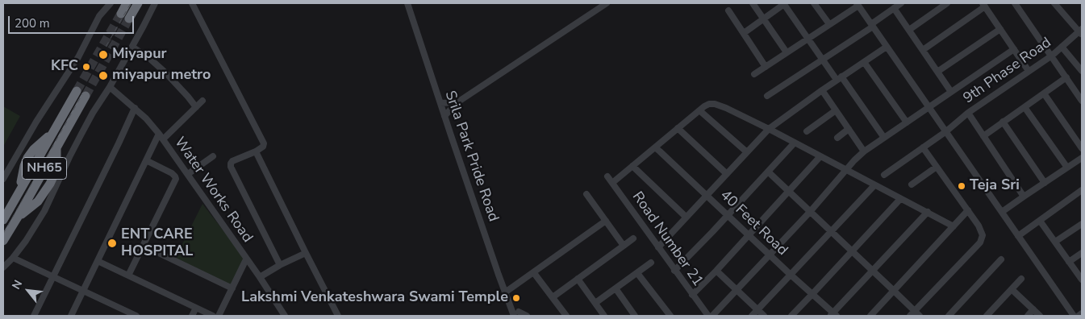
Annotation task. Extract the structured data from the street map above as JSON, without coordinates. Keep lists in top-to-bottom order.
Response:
{
  "streets": {
    "highway": ["NH65"],
    "street": [
      "9th Phase Road",
      "Srila Park Pride Road",
      "Water Works Road",
      "40 Feet Road",
      "Road Number 21"
    ]
  },
  "places": [
    "Miyapur",
    "KFC",
    "miyapur metro",
    "Teja Sri",
    "ENT CARE HOSPITAL",
    "Lakshmi Venkateshwara Swami Temple"
  ],
  "scale_bar": "200 m",
  "north": "top left"
}
